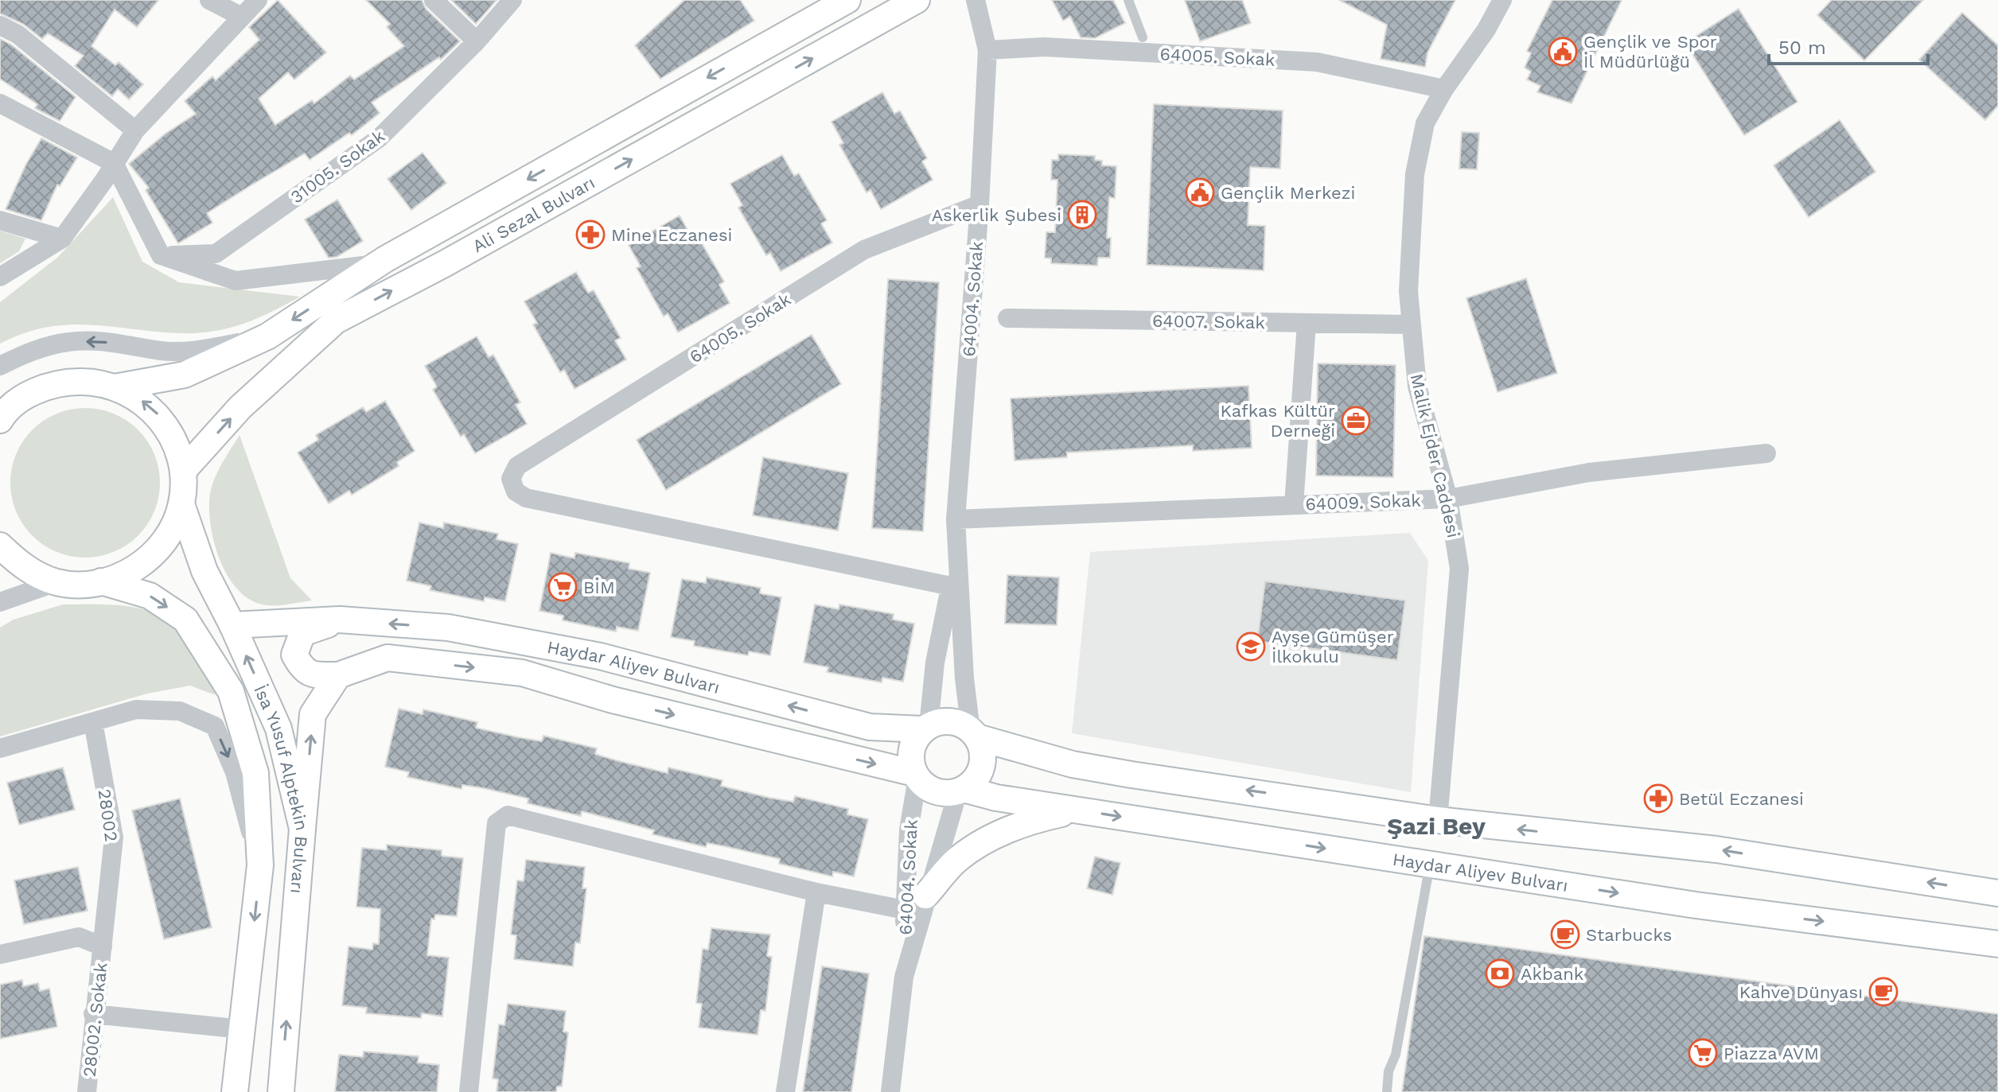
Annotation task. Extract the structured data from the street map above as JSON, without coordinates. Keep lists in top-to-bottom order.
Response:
{
  "streets": {
    "main road": ["Ali Sezal Bulvarı", "Haydar Aliyev Bulvarı", "İsa Yusuf Alptekin Bulvarı"],
    "street": [
      "64005. Sokak",
      "31005. Sokak",
      "64004. Sokak",
      "64007. Sokak",
      "Malik Ejder Caddesi",
      "64009. Sokak",
      "28002",
      "28002. Sokak"
    ]
  },
  "crossings": [
    ["64005. Sokak", "64004. Sokak"],
    ["64005. Sokak", "Malik Ejder Caddesi"],
    ["64004. Sokak", "64009. Sokak"],
    ["64004. Sokak", "Haydar Aliyev Bulvarı"],
    ["64007. Sokak", "Malik Ejder Caddesi"],
    ["Malik Ejder Caddesi", "64009. Sokak"],
    ["Haydar Aliyev Bulvarı", "İsa Yusuf Alptekin Bulvarı"],
    ["28002", "28002. Sokak"]
  ],
  "districts": ["Şazi Bey"],
  "places": {
    "public building": ["Gençlik ve Spor İl Müdürlüğü", "Gençlik Merkezi"],
    "building": ["Askerlik Şubesi"],
    "pharmacy": ["Mine Eczanesi", "Betül Eczanesi"],
    "office": ["Kafkas Kültür Derneği"],
    "supermarket": ["BİM", "Piazza AVM"],
    "school or university": ["Ayşe Gümüşer İlkokulu"],
    "cafe": ["Starbucks", "Kahve Dünyası"],
    "bank": ["Akbank"]
  },
  "scale_bar": "50 m"
}
